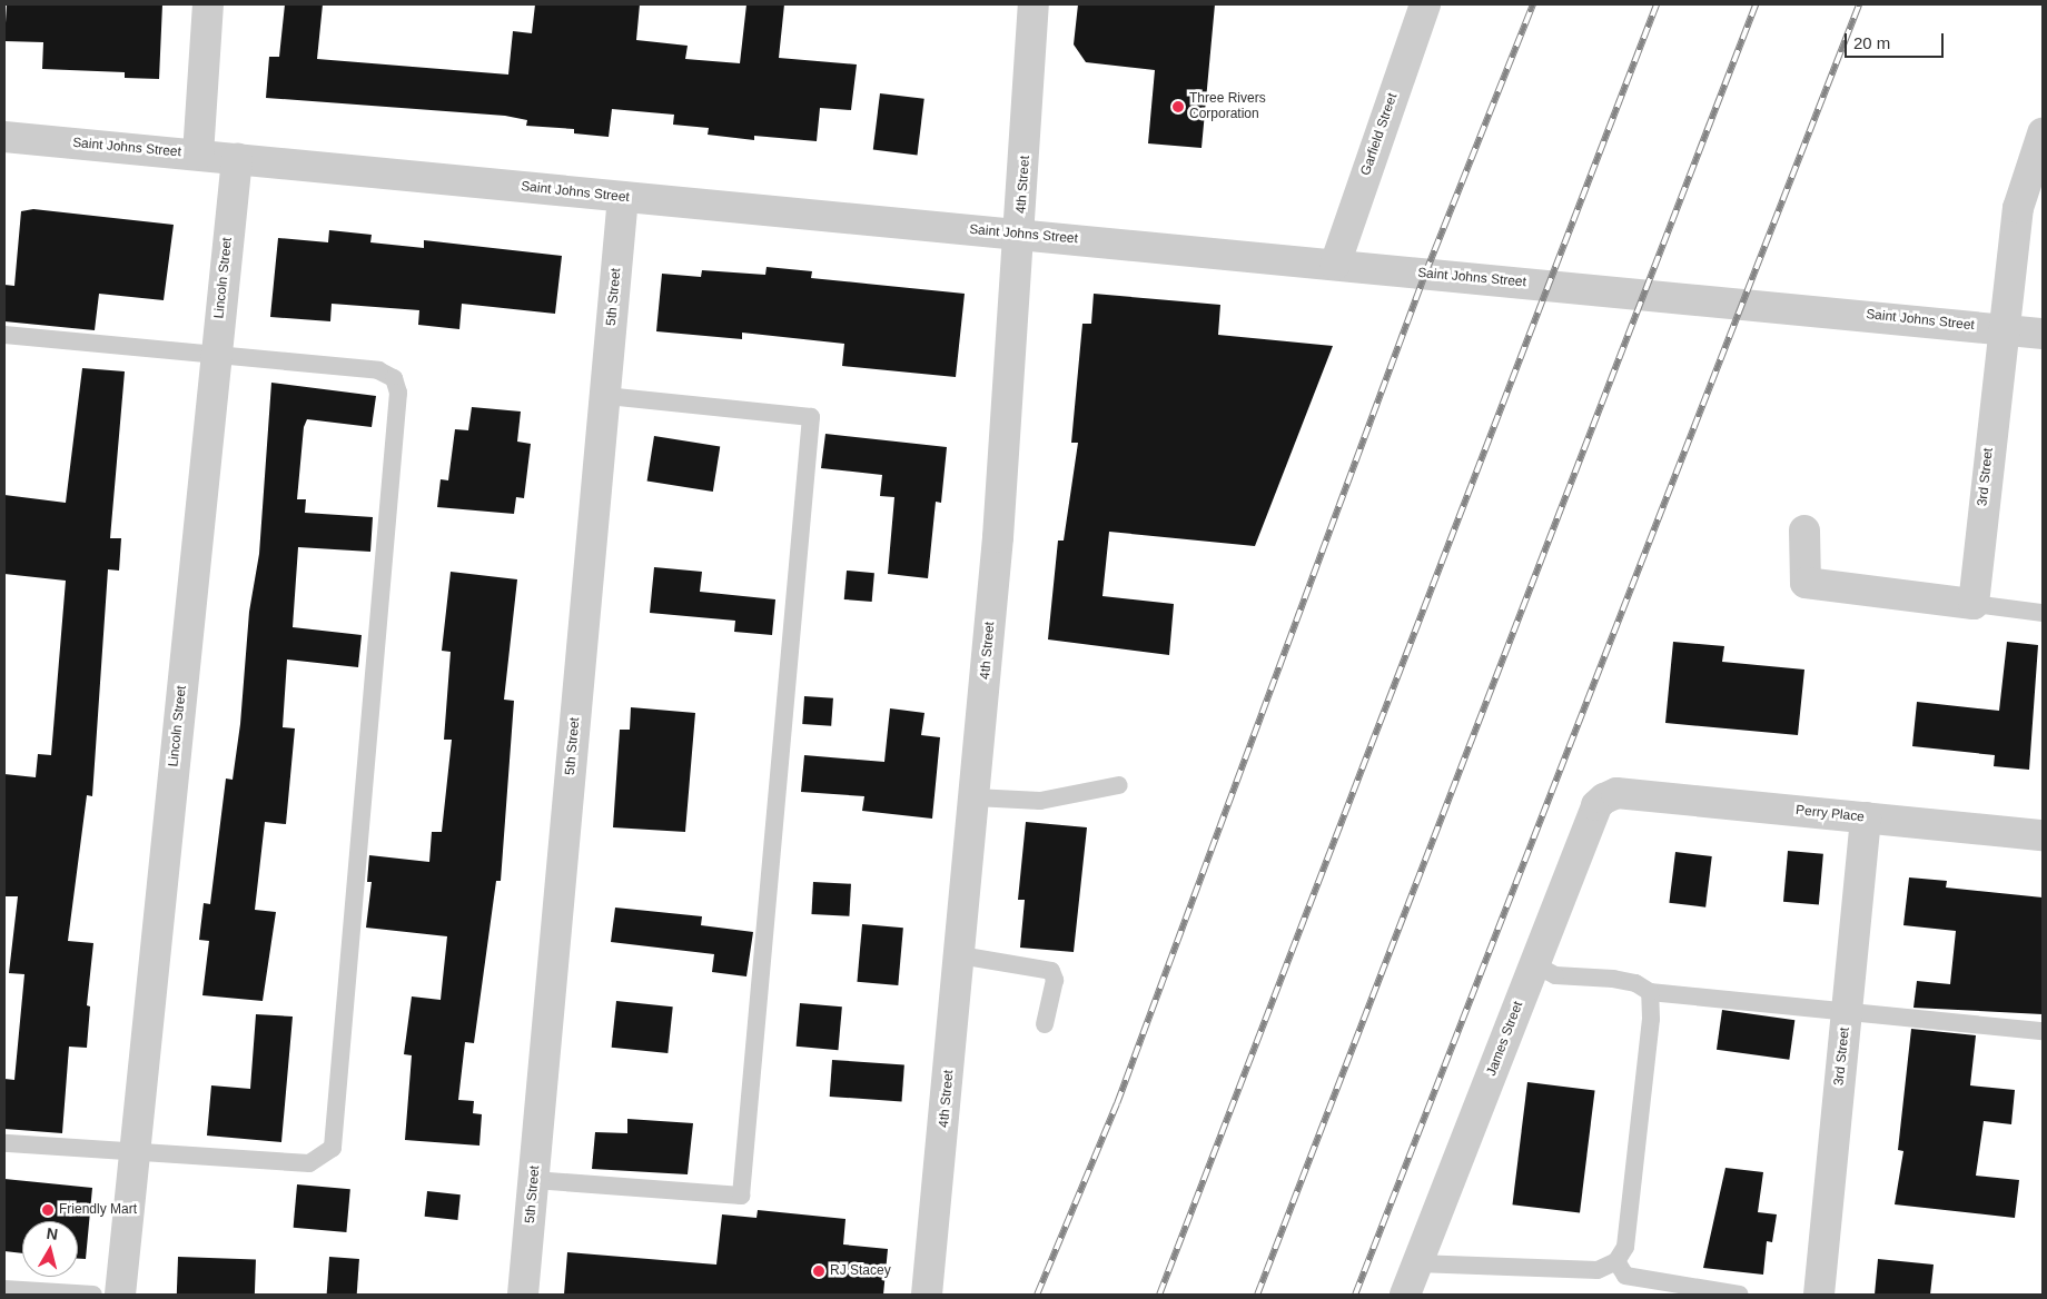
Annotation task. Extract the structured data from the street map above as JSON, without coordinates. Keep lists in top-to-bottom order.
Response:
{
  "streets": {
    "street": [
      "Garfield Street",
      "Saint Johns Street",
      "4th Street",
      "Lincoln Street",
      "5th Street",
      "3rd Street",
      "Perry Place",
      "James Street"
    ]
  },
  "crossings": [
    ["Garfield Street", "Saint Johns Street"],
    ["Saint Johns Street", "4th Street"],
    ["Saint Johns Street", "Lincoln Street"],
    ["Saint Johns Street", "5th Street"],
    ["Saint Johns Street", "3rd Street"],
    ["3rd Street", "Perry Place"],
    ["Perry Place", "James Street"]
  ],
  "places": ["Three Rivers Corporation", "Friendly Mart", "RJ Stacey"],
  "scale_bar": "20 m",
  "north": "top"
}
